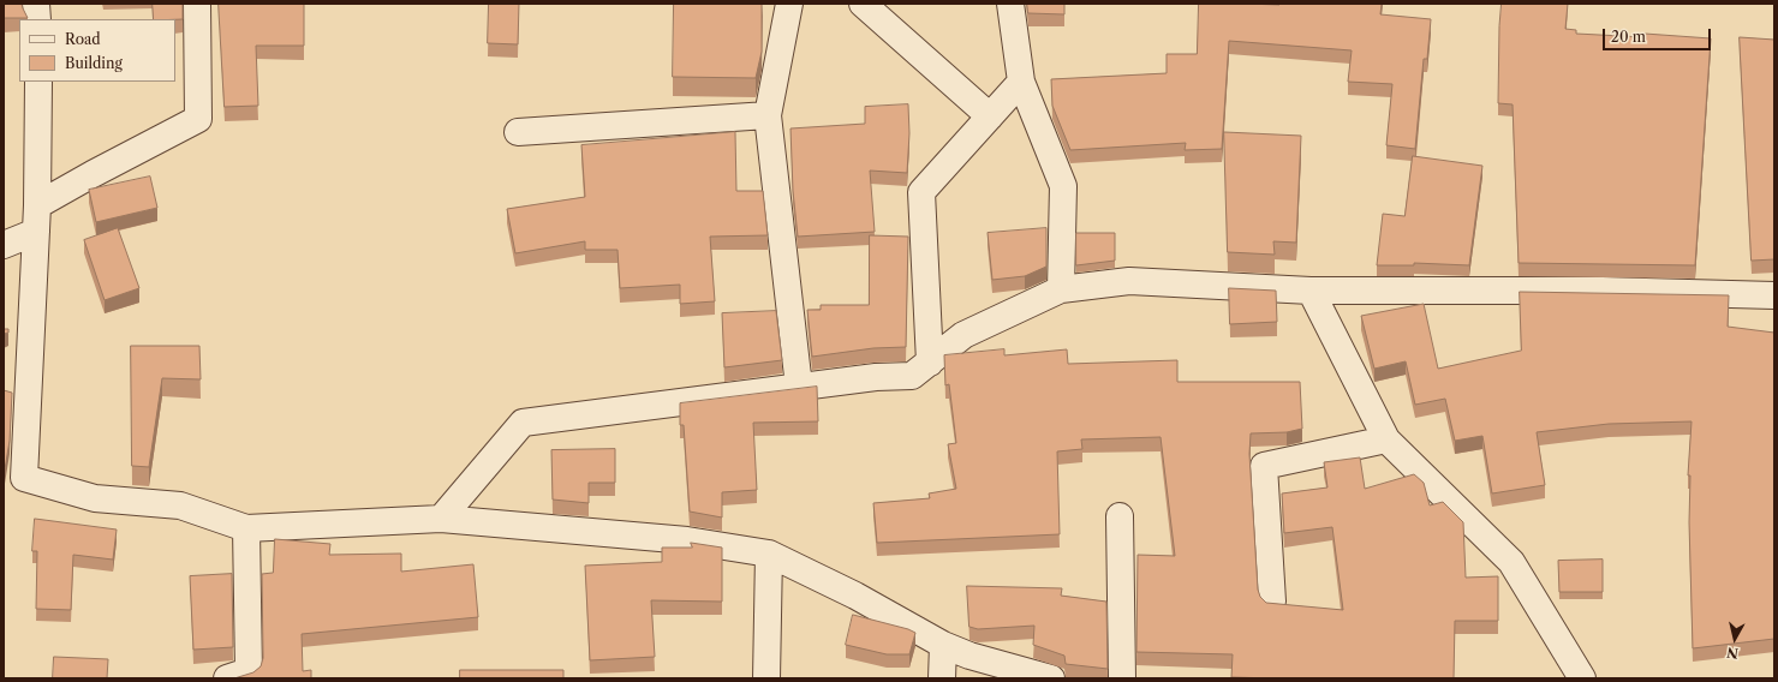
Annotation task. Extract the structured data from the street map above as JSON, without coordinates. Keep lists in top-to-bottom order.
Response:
{
  "legend": ["Road", "Building"],
  "scale_bar": "20 m",
  "north": "bottom"
}
